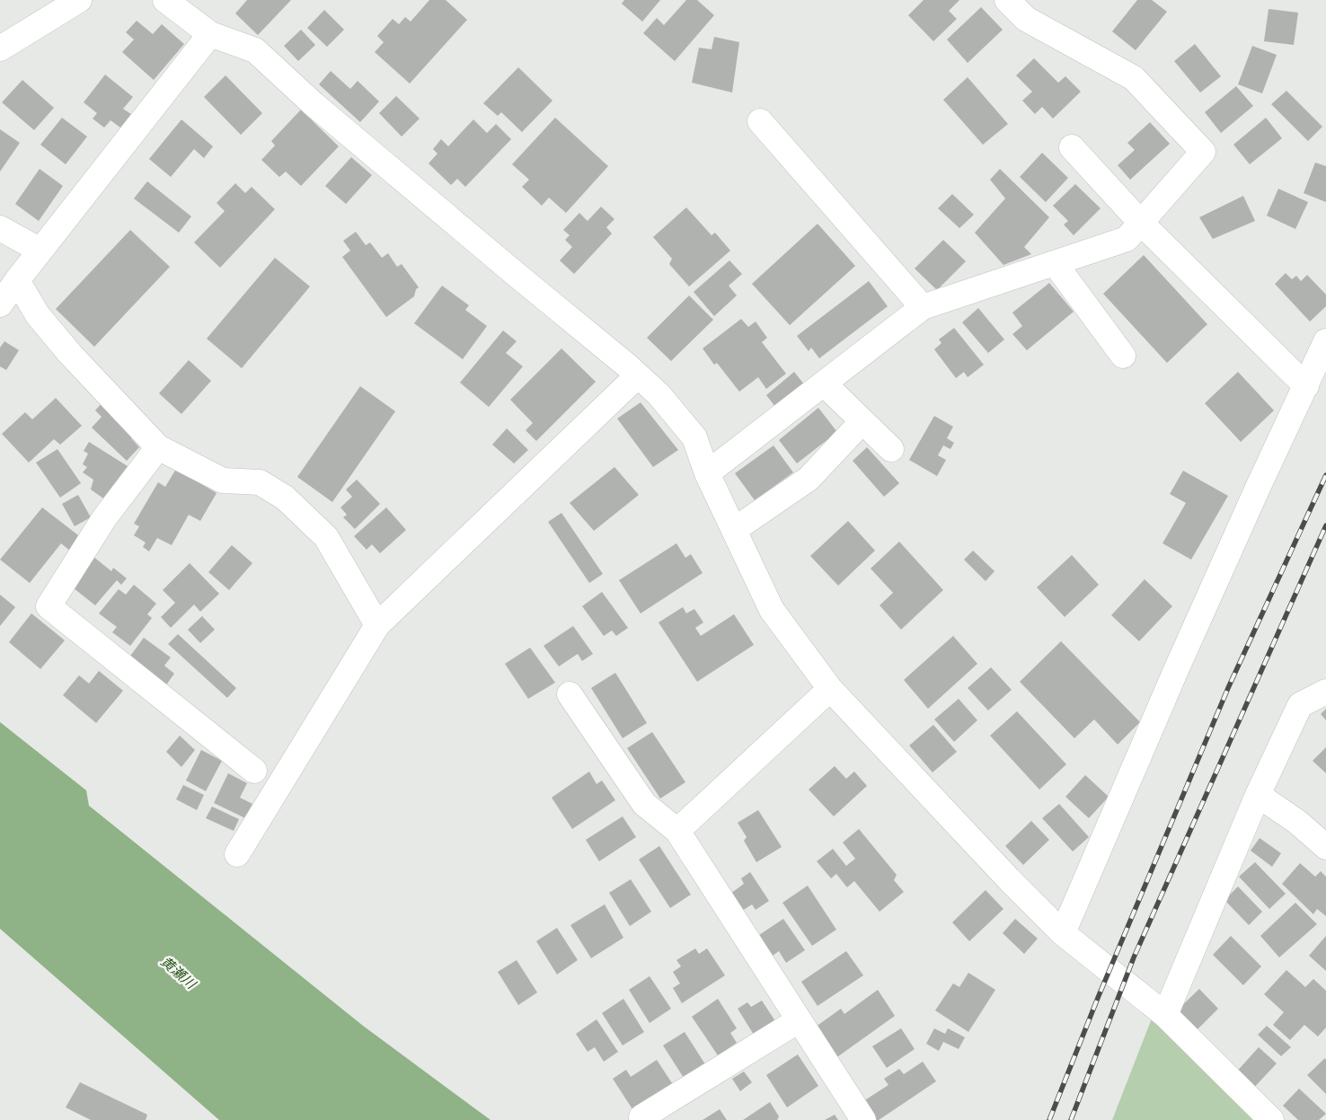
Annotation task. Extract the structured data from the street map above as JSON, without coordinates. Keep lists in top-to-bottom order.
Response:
{
  "water": ["黄瀬川"]
}
